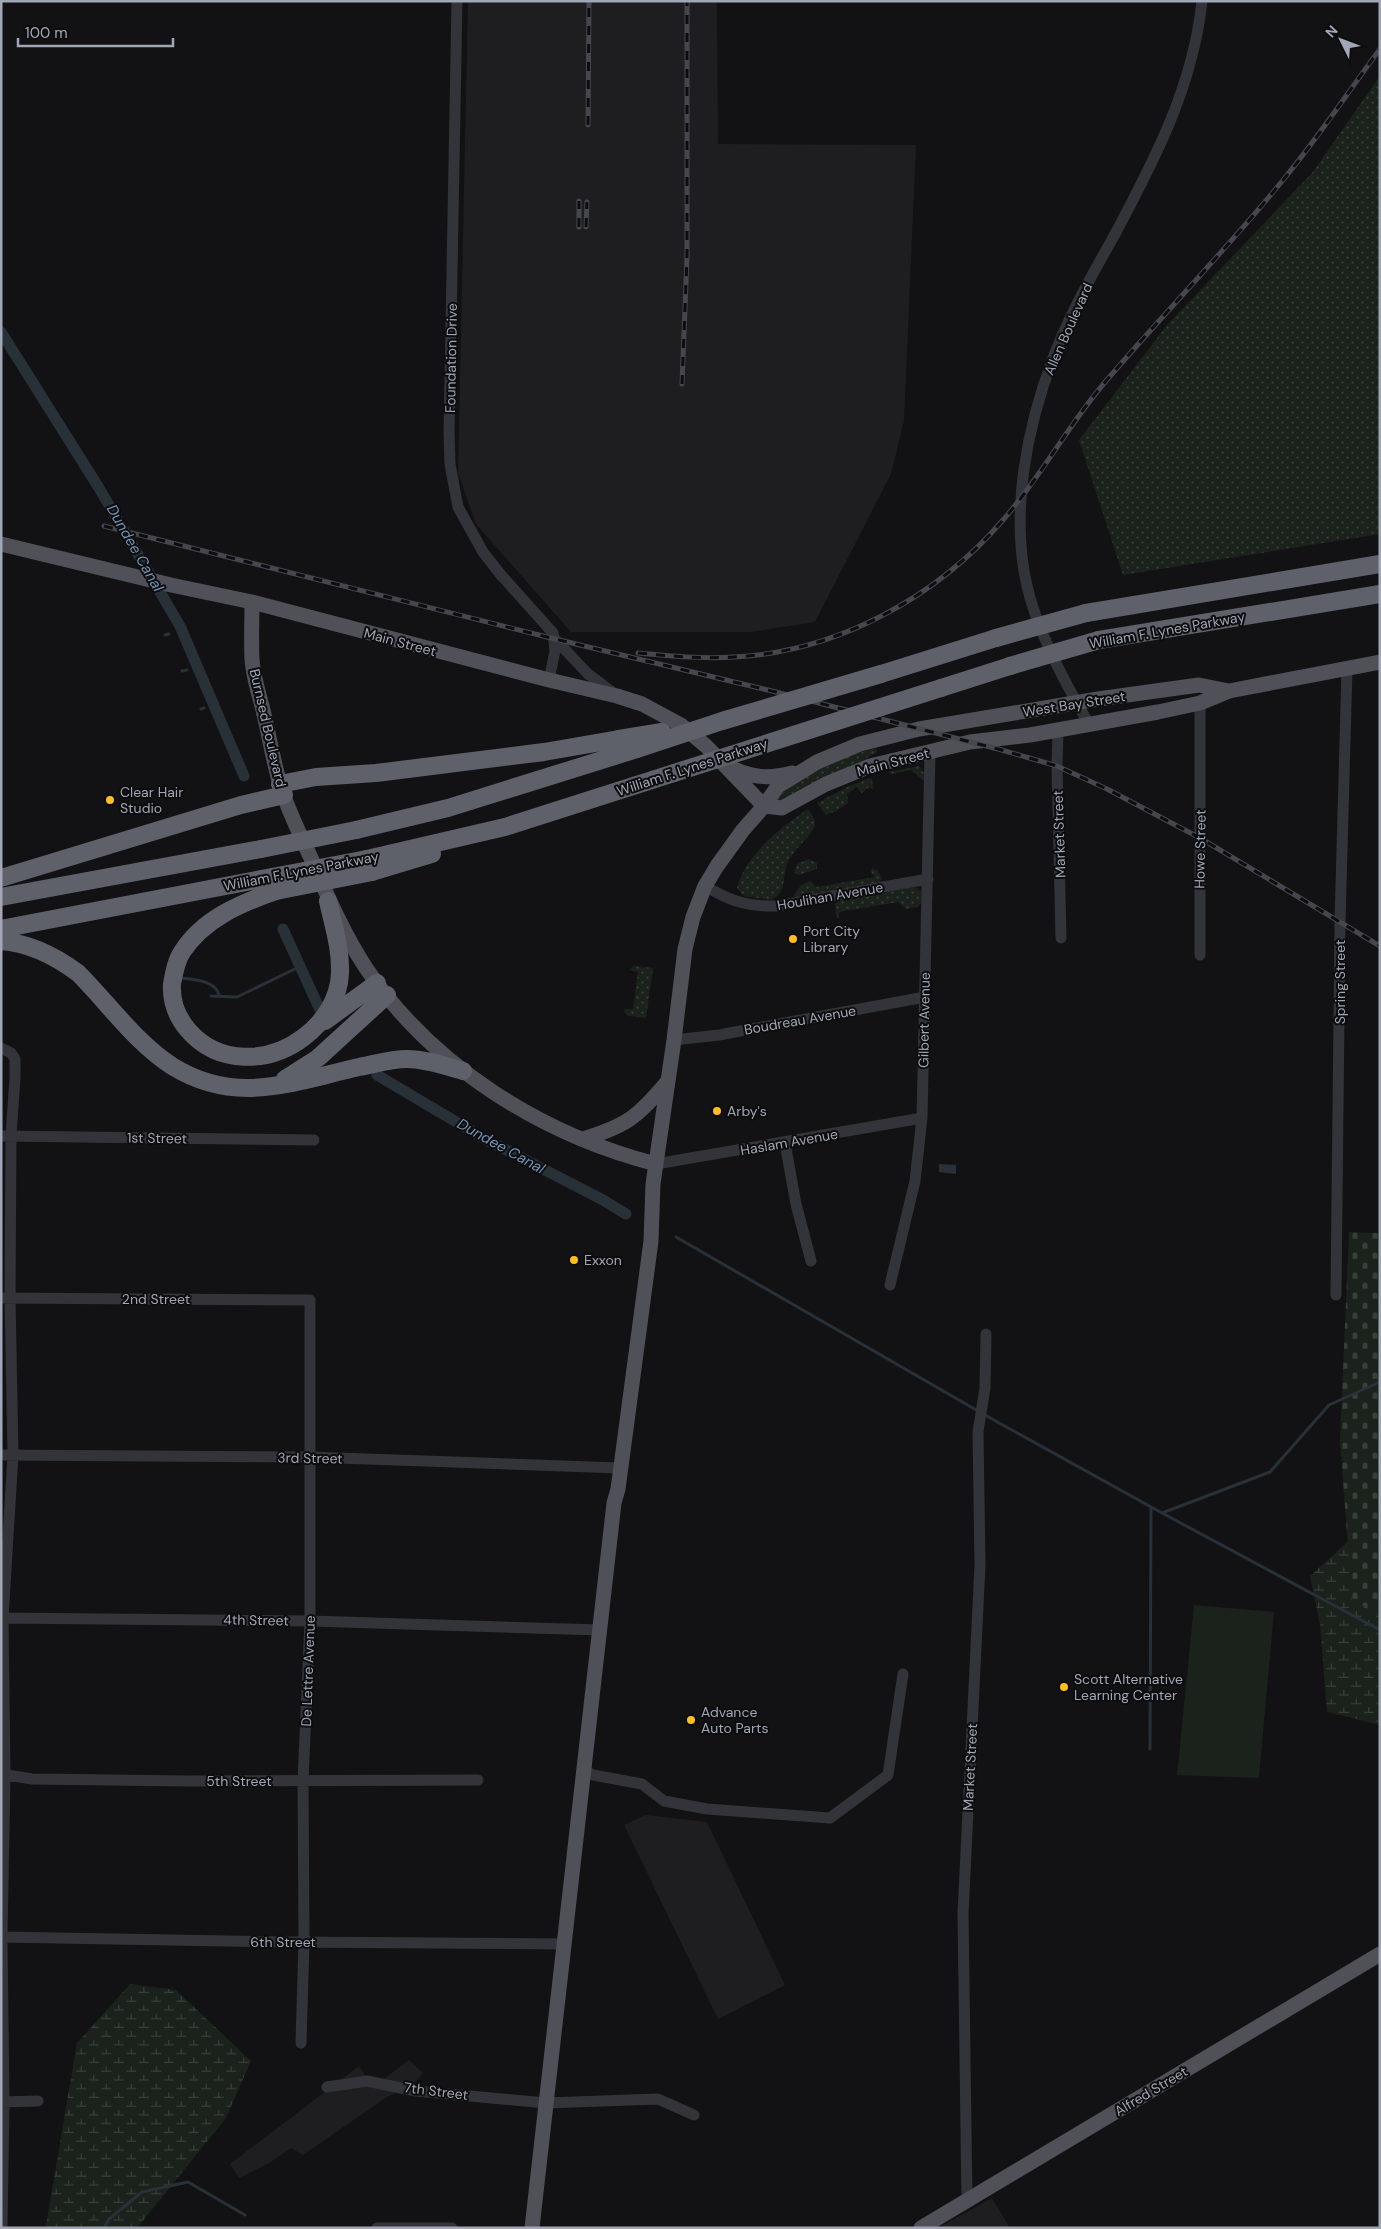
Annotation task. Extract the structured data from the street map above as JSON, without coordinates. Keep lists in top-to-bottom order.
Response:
{
  "streets": {
    "highway": ["William F. Lynes Parkway"],
    "main road": [
      "Main Street",
      "West Bay Street",
      "Burnsed Boulevard",
      "Alfred Street"
    ],
    "street": [
      "Allen Boulevard",
      "Foundation Drive",
      "Market Street",
      "Howe Street",
      "Houlihan Avenue",
      "Spring Street",
      "Boudreau Avenue",
      "Gilbert Avenue",
      "1st Street",
      "Haslam Avenue",
      "2nd Street",
      "3rd Street",
      "4th Street",
      "De Lettre Avenue",
      "5th Street",
      "6th Street",
      "7th Street"
    ]
  },
  "crossings": [
    ["Allen Boulevard", "West Bay Street"],
    ["Foundation Drive", "Main Street"],
    ["Main Street", "West Bay Street"],
    ["Main Street", "Burnsed Boulevard"],
    ["Main Street", "Gilbert Avenue"],
    ["West Bay Street", "Market Street"],
    ["West Bay Street", "Howe Street"],
    ["West Bay Street", "Spring Street"],
    ["Market Street", "Alfred Street"],
    ["Houlihan Avenue", "Gilbert Avenue"],
    ["Boudreau Avenue", "Gilbert Avenue"],
    ["Gilbert Avenue", "Haslam Avenue"],
    ["2nd Street", "De Lettre Avenue"],
    ["3rd Street", "De Lettre Avenue"],
    ["4th Street", "De Lettre Avenue"],
    ["De Lettre Avenue", "5th Street"],
    ["De Lettre Avenue", "6th Street"]
  ],
  "water": ["Dundee Canal"],
  "places": [
    "Clear Hair Studio",
    "Port City Library",
    "Arby's",
    "Exxon",
    "Scott Alternative Learning Center",
    "Advance Auto Parts"
  ],
  "scale_bar": "100 m",
  "north": "top left"
}
